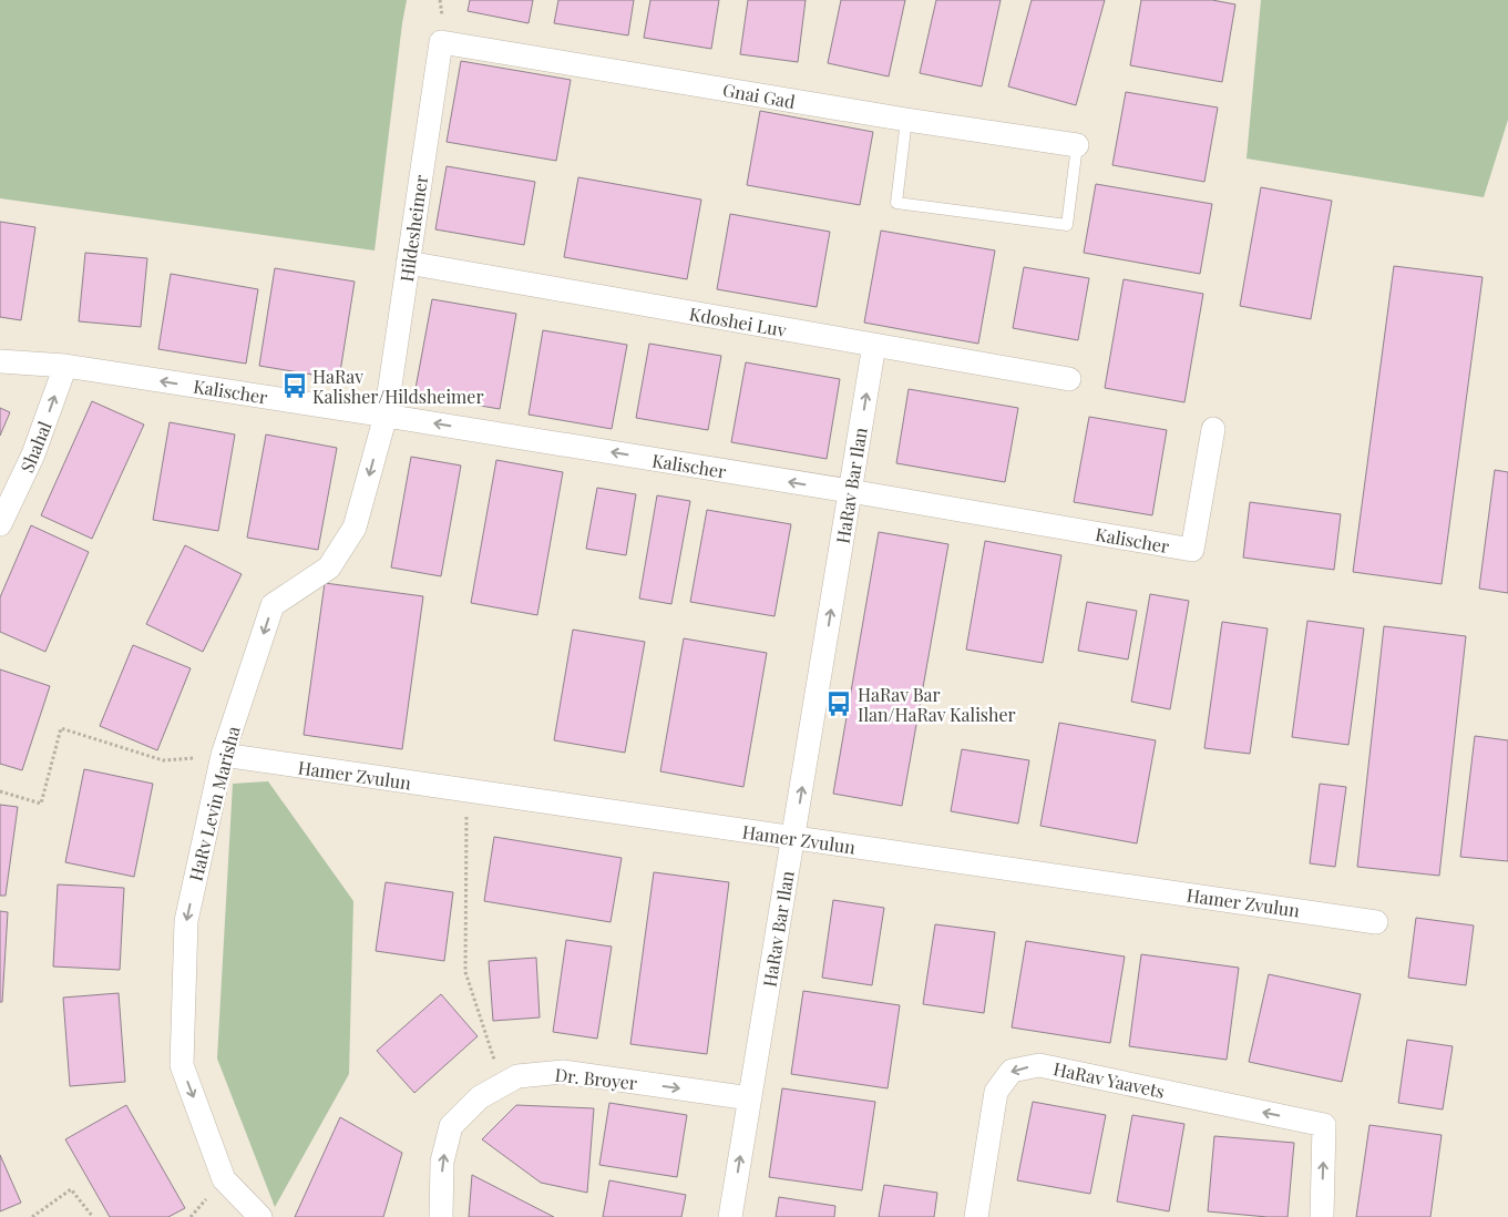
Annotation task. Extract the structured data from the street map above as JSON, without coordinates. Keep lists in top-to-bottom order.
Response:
{
  "streets": {
    "street": [
      "Gnai Gad",
      "Hildesheimer",
      "Kdoshei Luv",
      "Kalischer",
      "Shahal",
      "HaRav Bar Ilan",
      "Hamer Zvulun",
      "HaRv Levin Marisha",
      "Dr. Broyer",
      "HaRav Yaavets"
    ]
  },
  "crossings": [
    ["Gnai Gad", "Hildesheimer"],
    ["Hildesheimer", "Kdoshei Luv"],
    ["Hildesheimer", "Kalischer"],
    ["Hildesheimer", "HaRv Levin Marisha"],
    ["Kdoshei Luv", "HaRav Bar Ilan"],
    ["Kalischer", "Shahal"],
    ["Kalischer", "HaRav Bar Ilan"],
    ["Kalischer", "HaRv Levin Marisha"],
    ["HaRav Bar Ilan", "Hamer Zvulun"],
    ["HaRav Bar Ilan", "Dr. Broyer"],
    ["Hamer Zvulun", "HaRv Levin Marisha"]
  ],
  "one_way": [
    "Kalischer",
    "Shahal",
    "HaRav Bar Ilan",
    "HaRv Levin Marisha",
    "Dr. Broyer"
  ],
  "places": {
    "bus stop": ["HaRav Kalisher/Hildsheimer", "HaRav Bar Ilan/HaRav Kalisher"]
  }
}
